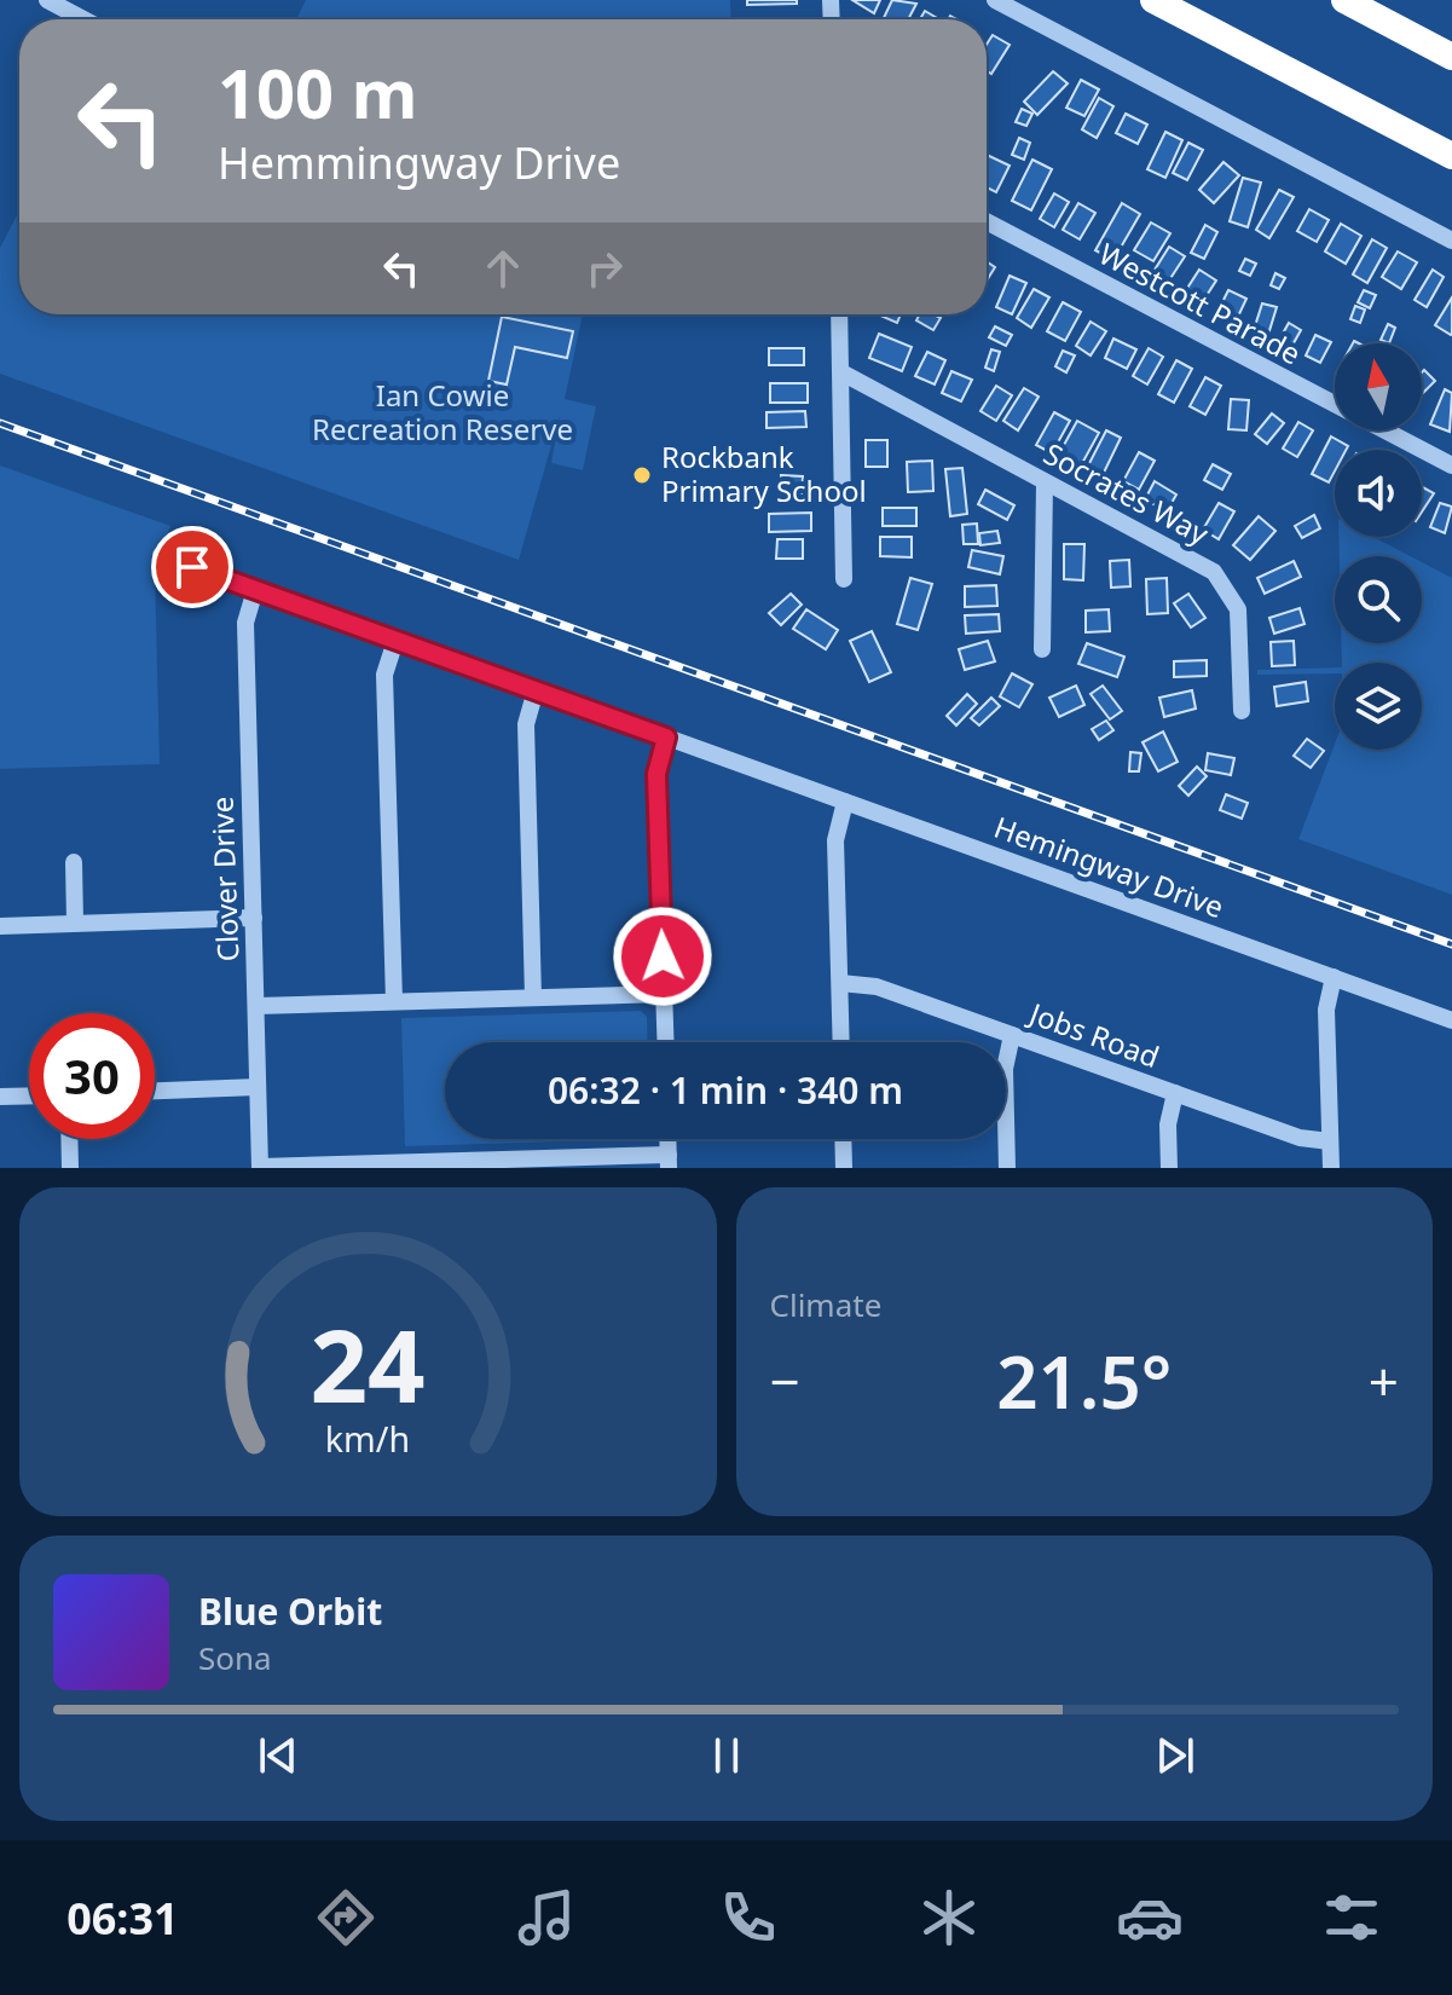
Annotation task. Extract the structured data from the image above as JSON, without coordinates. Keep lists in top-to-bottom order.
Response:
{
  "streets": {
    "street": [
      "Westcott Parade",
      "Socrates Way",
      "Hemingway Drive",
      "Clover Drive",
      "Jobs Road"
    ]
  },
  "crossings": [
    ["Hemingway Drive", "Clover Drive"]
  ],
  "parks": ["Ian Cowie Recreation Reserve"],
  "places": ["Rockbank Primary School"],
  "north": "top",
  "page": {
    "turn": ["100 m", "Hemmingway Drive"],
    "limit": "30",
    "trip": "06:32 · 1 min · 340 m",
    "tile": "Climate",
    "heat": ["−", "21.5°", "+"],
    "song": ["Blue Orbit", "Sona"],
    "tabs": "06:31",
    "gauge": ["24", "km/h"]
  }
}
